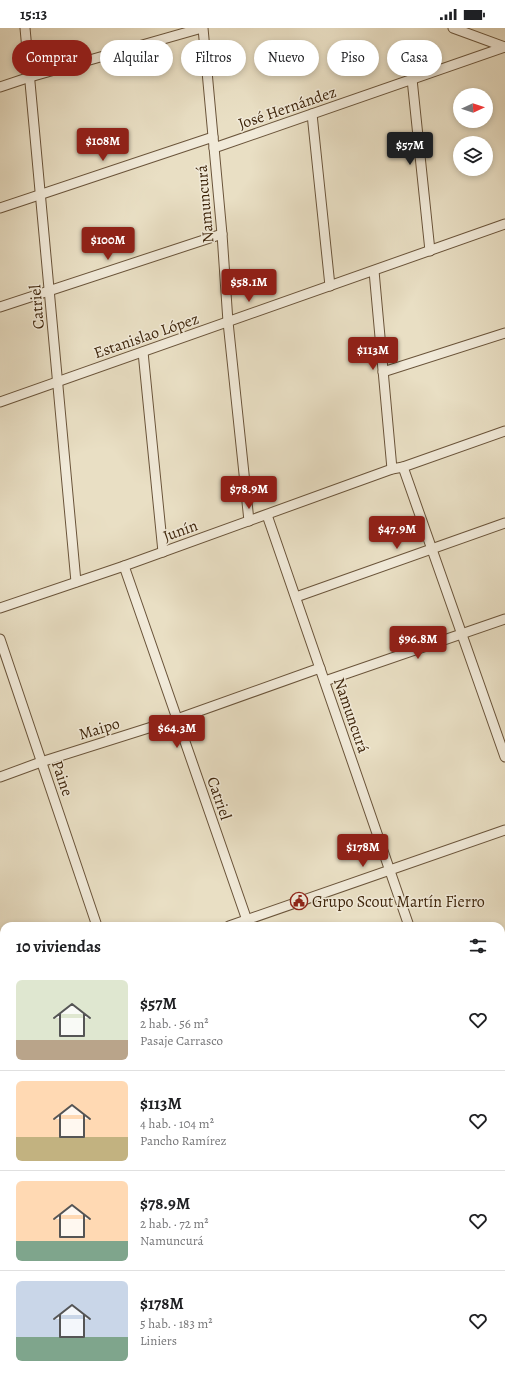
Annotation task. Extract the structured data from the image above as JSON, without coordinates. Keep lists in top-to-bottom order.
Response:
{
  "streets": {
    "street": [
      "José Hernández",
      "Namuncurá",
      "Catriel",
      "Estanislao López",
      "Junín",
      "Maipo",
      "Paine"
    ]
  },
  "crossings": [
    ["José Hernández", "Namuncurá"],
    ["Namuncurá", "Estanislao López"],
    ["Namuncurá", "Junín"],
    ["Namuncurá", "Maipo"],
    ["Catriel", "Estanislao López"],
    ["Catriel", "Junín"],
    ["Catriel", "Maipo"],
    ["Maipo", "Paine"]
  ],
  "places": {
    "public building": ["Grupo Scout Martín Fierro"]
  },
  "north": "right",
  "page": {
    "status": "15:13",
    "chip": [
      "Comprar",
      "Alquilar",
      "Filtros",
      "Nuevo",
      "Piso",
      "Casa"
    ],
    "price": [
      "$108M",
      "$57M",
      "$100M",
      "$58.1M",
      "$113M",
      "$78.9M",
      "$47.9M",
      "$96.8M",
      "$64.3M",
      "$178M"
    ],
    "heading": "10 viviendas",
    "list": [
      {
        "name": "$57M",
        "note": "2 hab. · 56 m² · Pasaje Carrasco"
      },
      {
        "name": "$113M",
        "note": "4 hab. · 104 m² · Pancho Ramírez"
      },
      {
        "name": "$78.9M",
        "note": "2 hab. · 72 m² · Namuncurá"
      },
      {
        "name": "$178M",
        "note": "5 hab. · 183 m² · Liniers"
      }
    ]
  }
}
